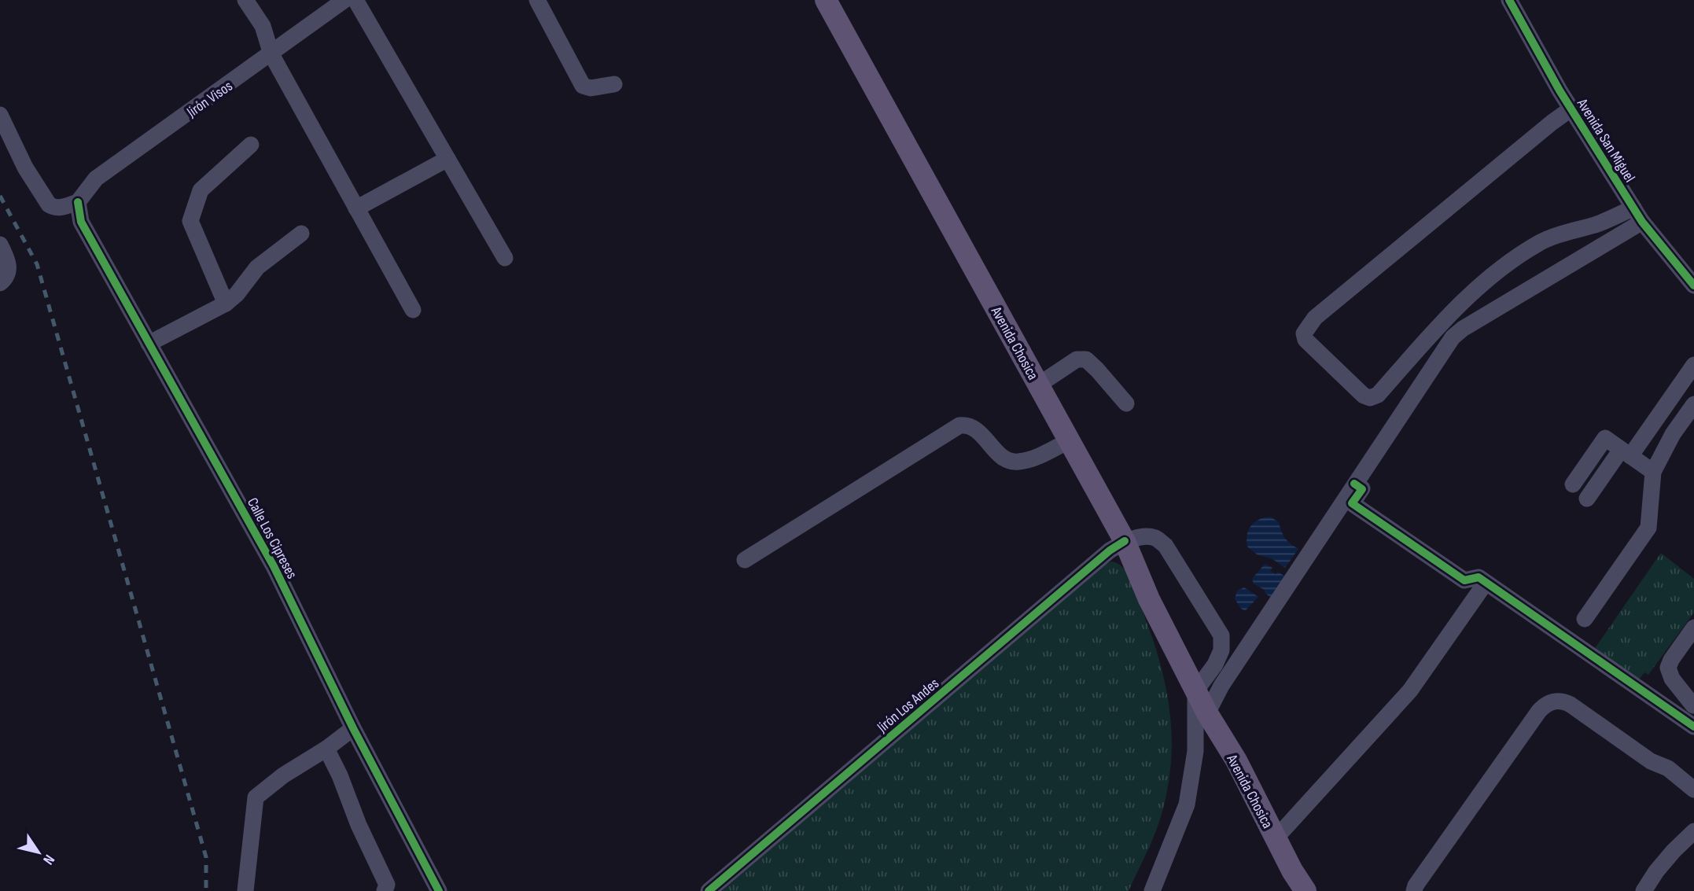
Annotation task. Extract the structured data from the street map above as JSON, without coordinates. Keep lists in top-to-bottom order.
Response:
{
  "streets": {
    "main road": ["Avenida Chosica"],
    "street": [
      "Jirón Visos",
      "Avenida San Miguel",
      "Calle Los Cipreses",
      "Jirón Los Andes"
    ]
  },
  "crossings": [
    ["Jirón Visos", "Calle Los Cipreses"],
    ["Avenida Chosica", "Jirón Los Andes"]
  ],
  "north": "bottom right"
}
